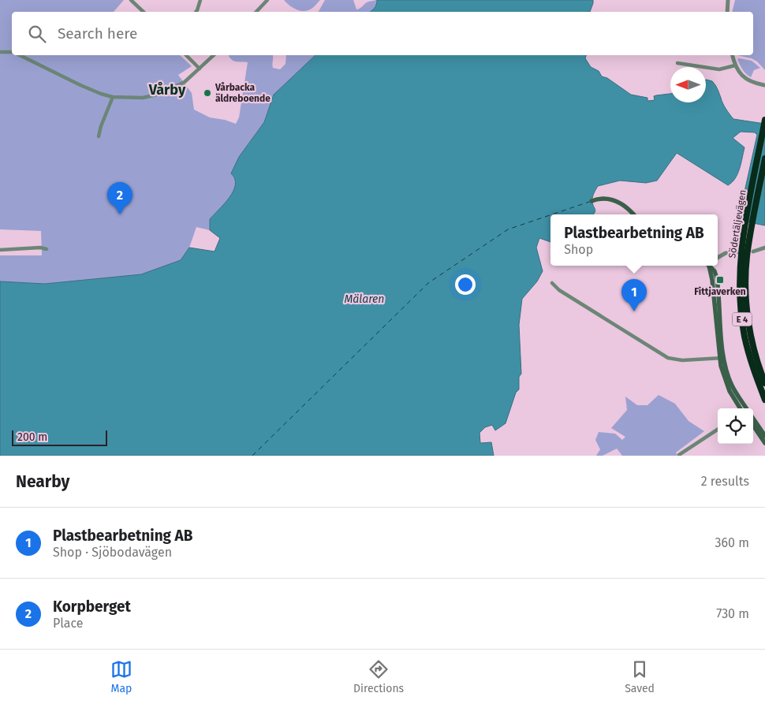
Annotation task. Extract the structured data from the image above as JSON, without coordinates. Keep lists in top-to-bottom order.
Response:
{
  "streets": {
    "highway": ["Södertäljevägen", "E 4"]
  },
  "districts": ["Vårby"],
  "water": ["Mälaren"],
  "places": {
    "other": ["Vårbacka äldreboende"],
    "transit": ["Fittjaverken"]
  },
  "scale_bar": "200 m",
  "north": "left",
  "page": {
    "search": "Search here",
    "pins": ["2", "1"],
    "popup": ["Plastbearbetning AB", "Shop"],
    "scale": "200 m",
    "heading": ["Nearby", "2 results"],
    "list": [
      {
        "mark": "1",
        "name": "Plastbearbetning AB",
        "note": "Shop · Sjöbodavägen",
        "value": "360 m"
      },
      {
        "mark": "2",
        "name": "Korpberget",
        "note": "Place",
        "value": "730 m"
      }
    ],
    "nav": ["Map", "Directions", "Saved"]
  }
}
